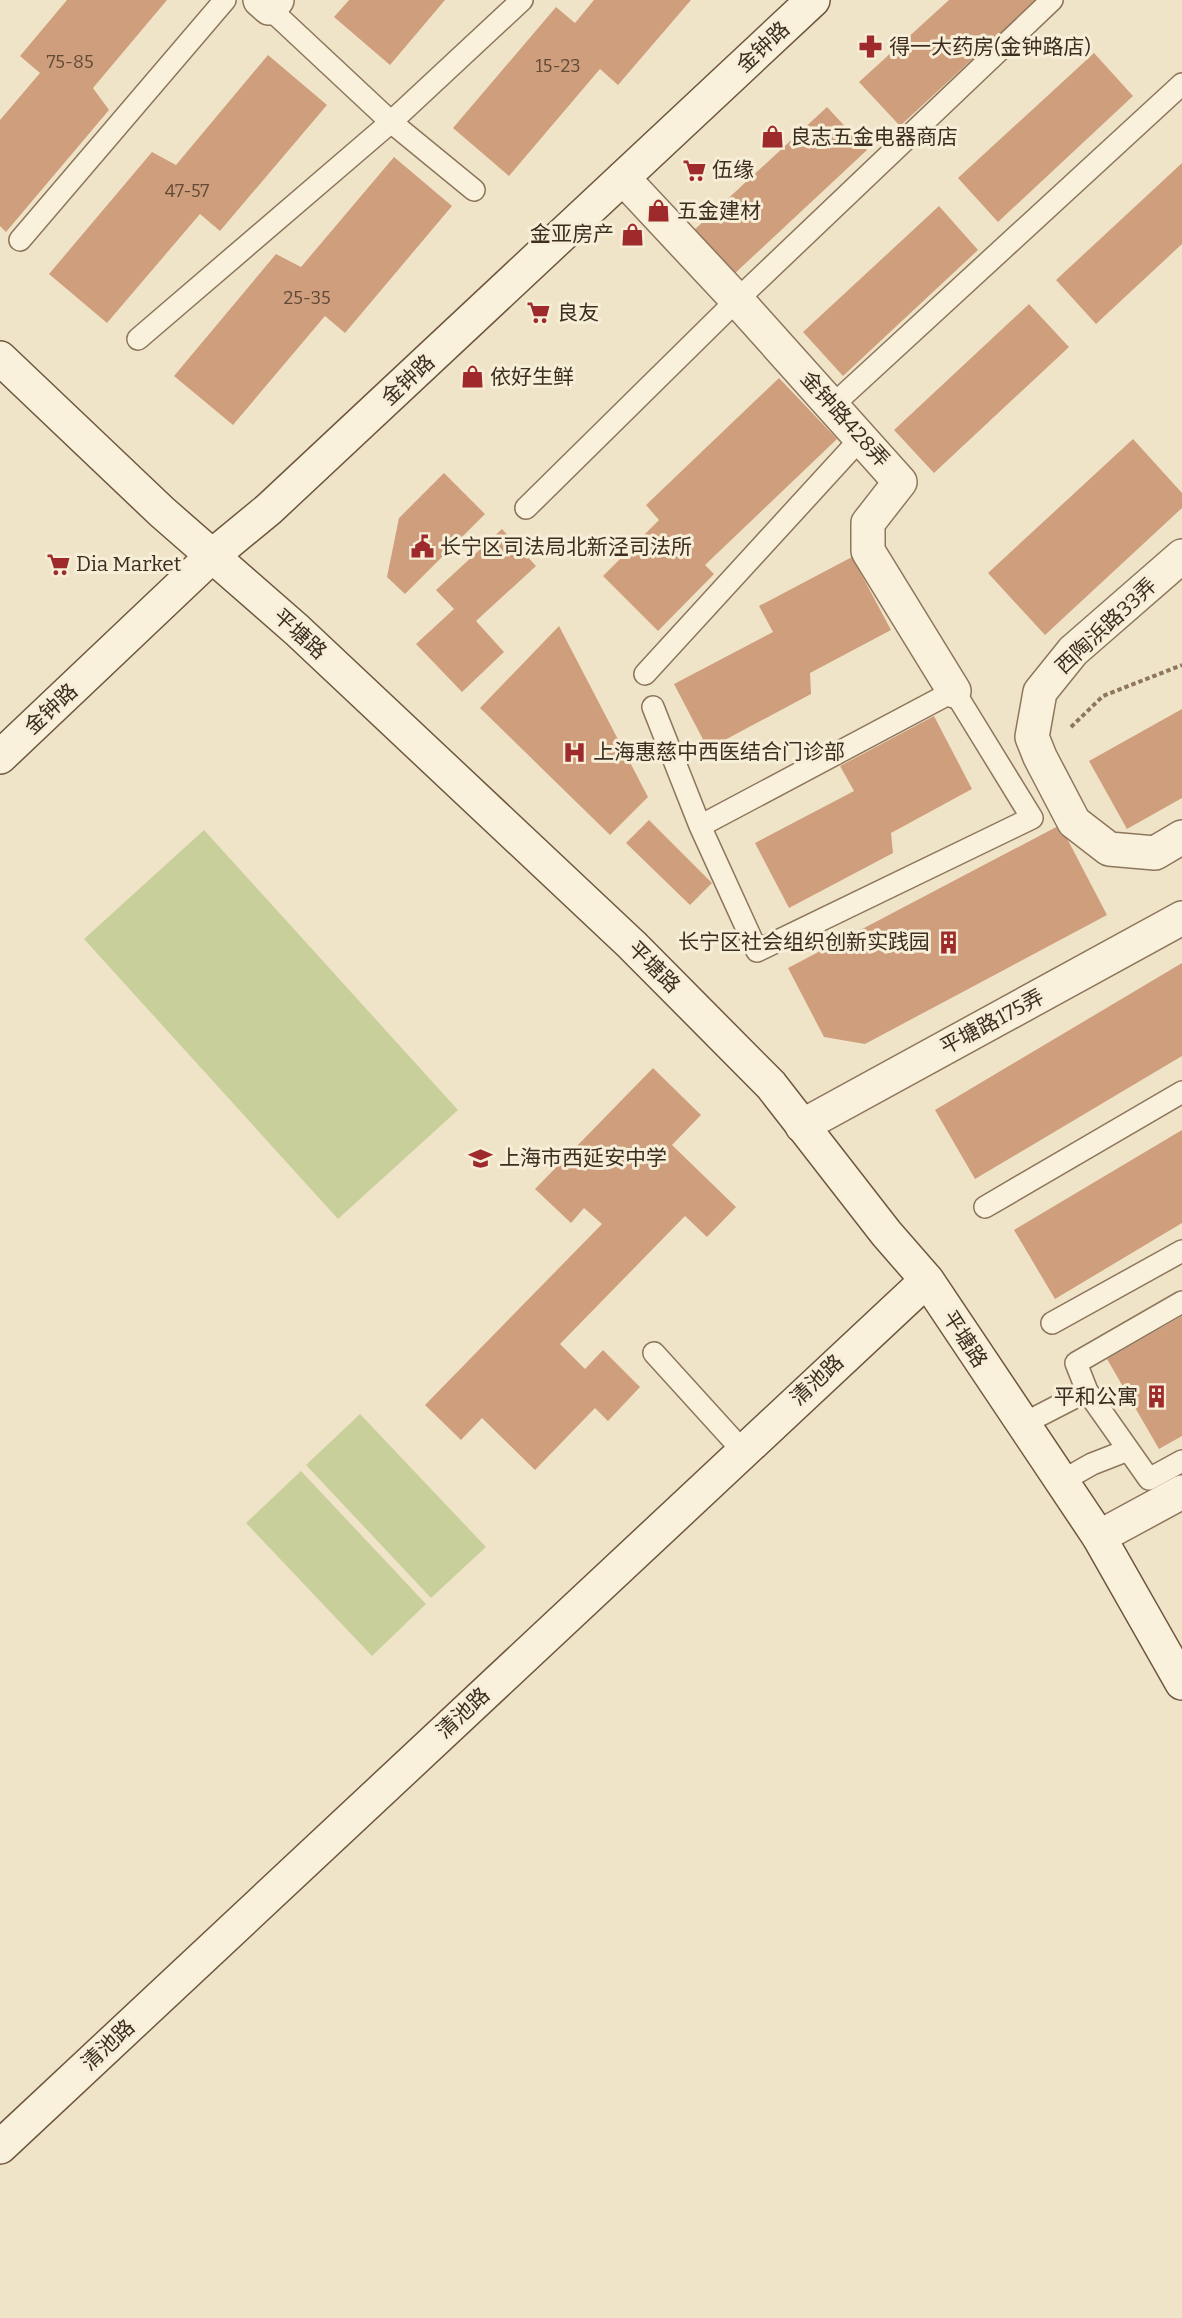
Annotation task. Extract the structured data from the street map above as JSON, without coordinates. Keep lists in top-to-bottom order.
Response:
{
  "streets": {
    "street": [
      "金钟路",
      "金钟路428弄",
      "西陶浜路33弄",
      "平塘路",
      "平塘路175弄",
      "清池路"
    ]
  },
  "crossings": [
    ["金钟路", "金钟路428弄"],
    ["金钟路", "平塘路"],
    ["平塘路", "平塘路175弄"],
    ["平塘路", "清池路"]
  ],
  "places": {
    "pharmacy": ["得一大药房(金钟路店)"],
    "shop": [
      "良志五金电器商店",
      "五金建材",
      "金亚房产",
      "依好生鲜"
    ],
    "supermarket": ["伍缘", "良友", "Dia Market"],
    "public building": ["长宁区司法局北新泾司法所"],
    "hospital": ["上海惠慈中西医结合门诊部"],
    "building": ["长宁区社会组织创新实践园", "平和公寓"],
    "school or university": ["上海市西延安中学"]
  },
  "house_numbers": [
    "75-85",
    "15-23",
    "47-57",
    "25-35"
  ]
}
